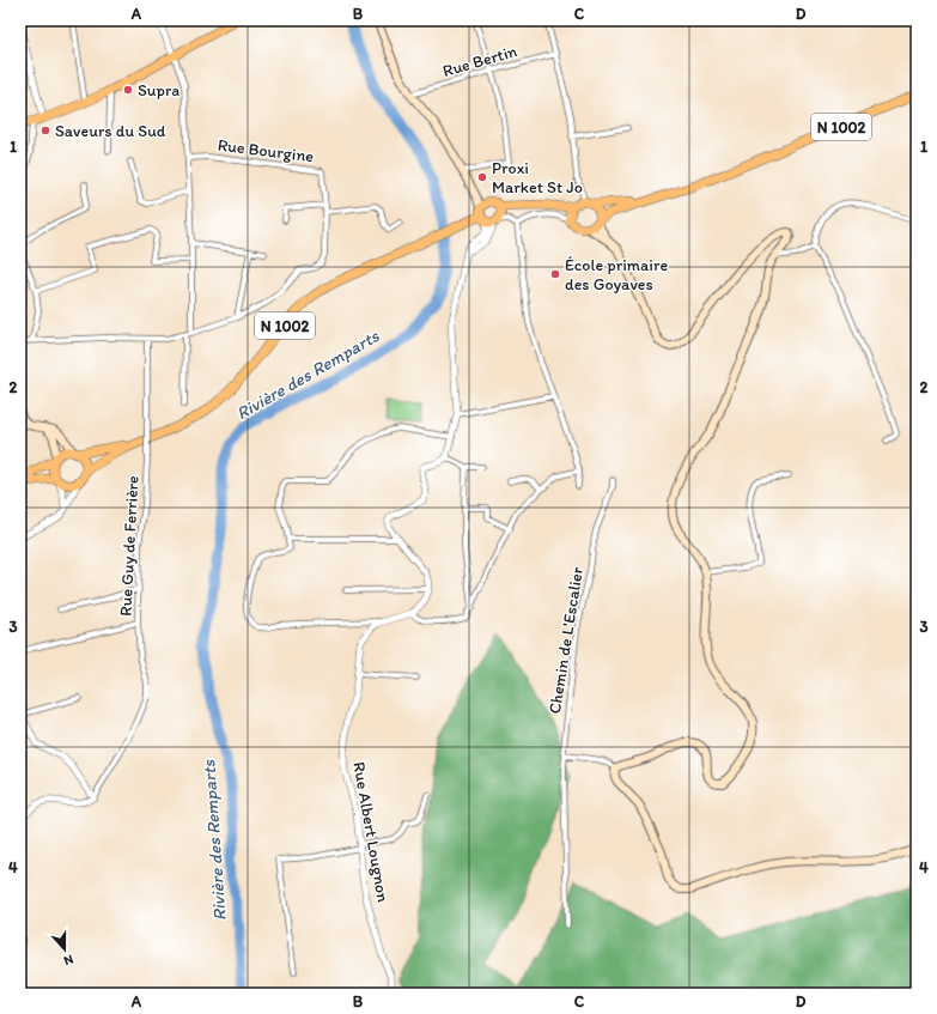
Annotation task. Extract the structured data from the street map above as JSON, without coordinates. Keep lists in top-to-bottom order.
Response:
{
  "streets": {
    "main road": ["N 1002"],
    "street": [
      "Rue Bertin",
      "Rue Bourgine",
      "Rue Guy de Ferrière",
      "Chemin de L'Escalier",
      "Rue Albert Lougnon"
    ]
  },
  "crossings": [
    ["Rue Bourgine", "Rue Guy de Ferrière"]
  ],
  "water": ["Rivière des Remparts"],
  "places": [
    "Supra",
    "Saveurs du Sud",
    "Proxi Market St Jo",
    "École primaire des Goyaves"
  ],
  "north": "bottom",
  "grid": {
    "columns": [
      "A",
      "B",
      "C",
      "D"
    ],
    "rows": [
      "1",
      "2",
      "3",
      "4"
    ]
  }
}
